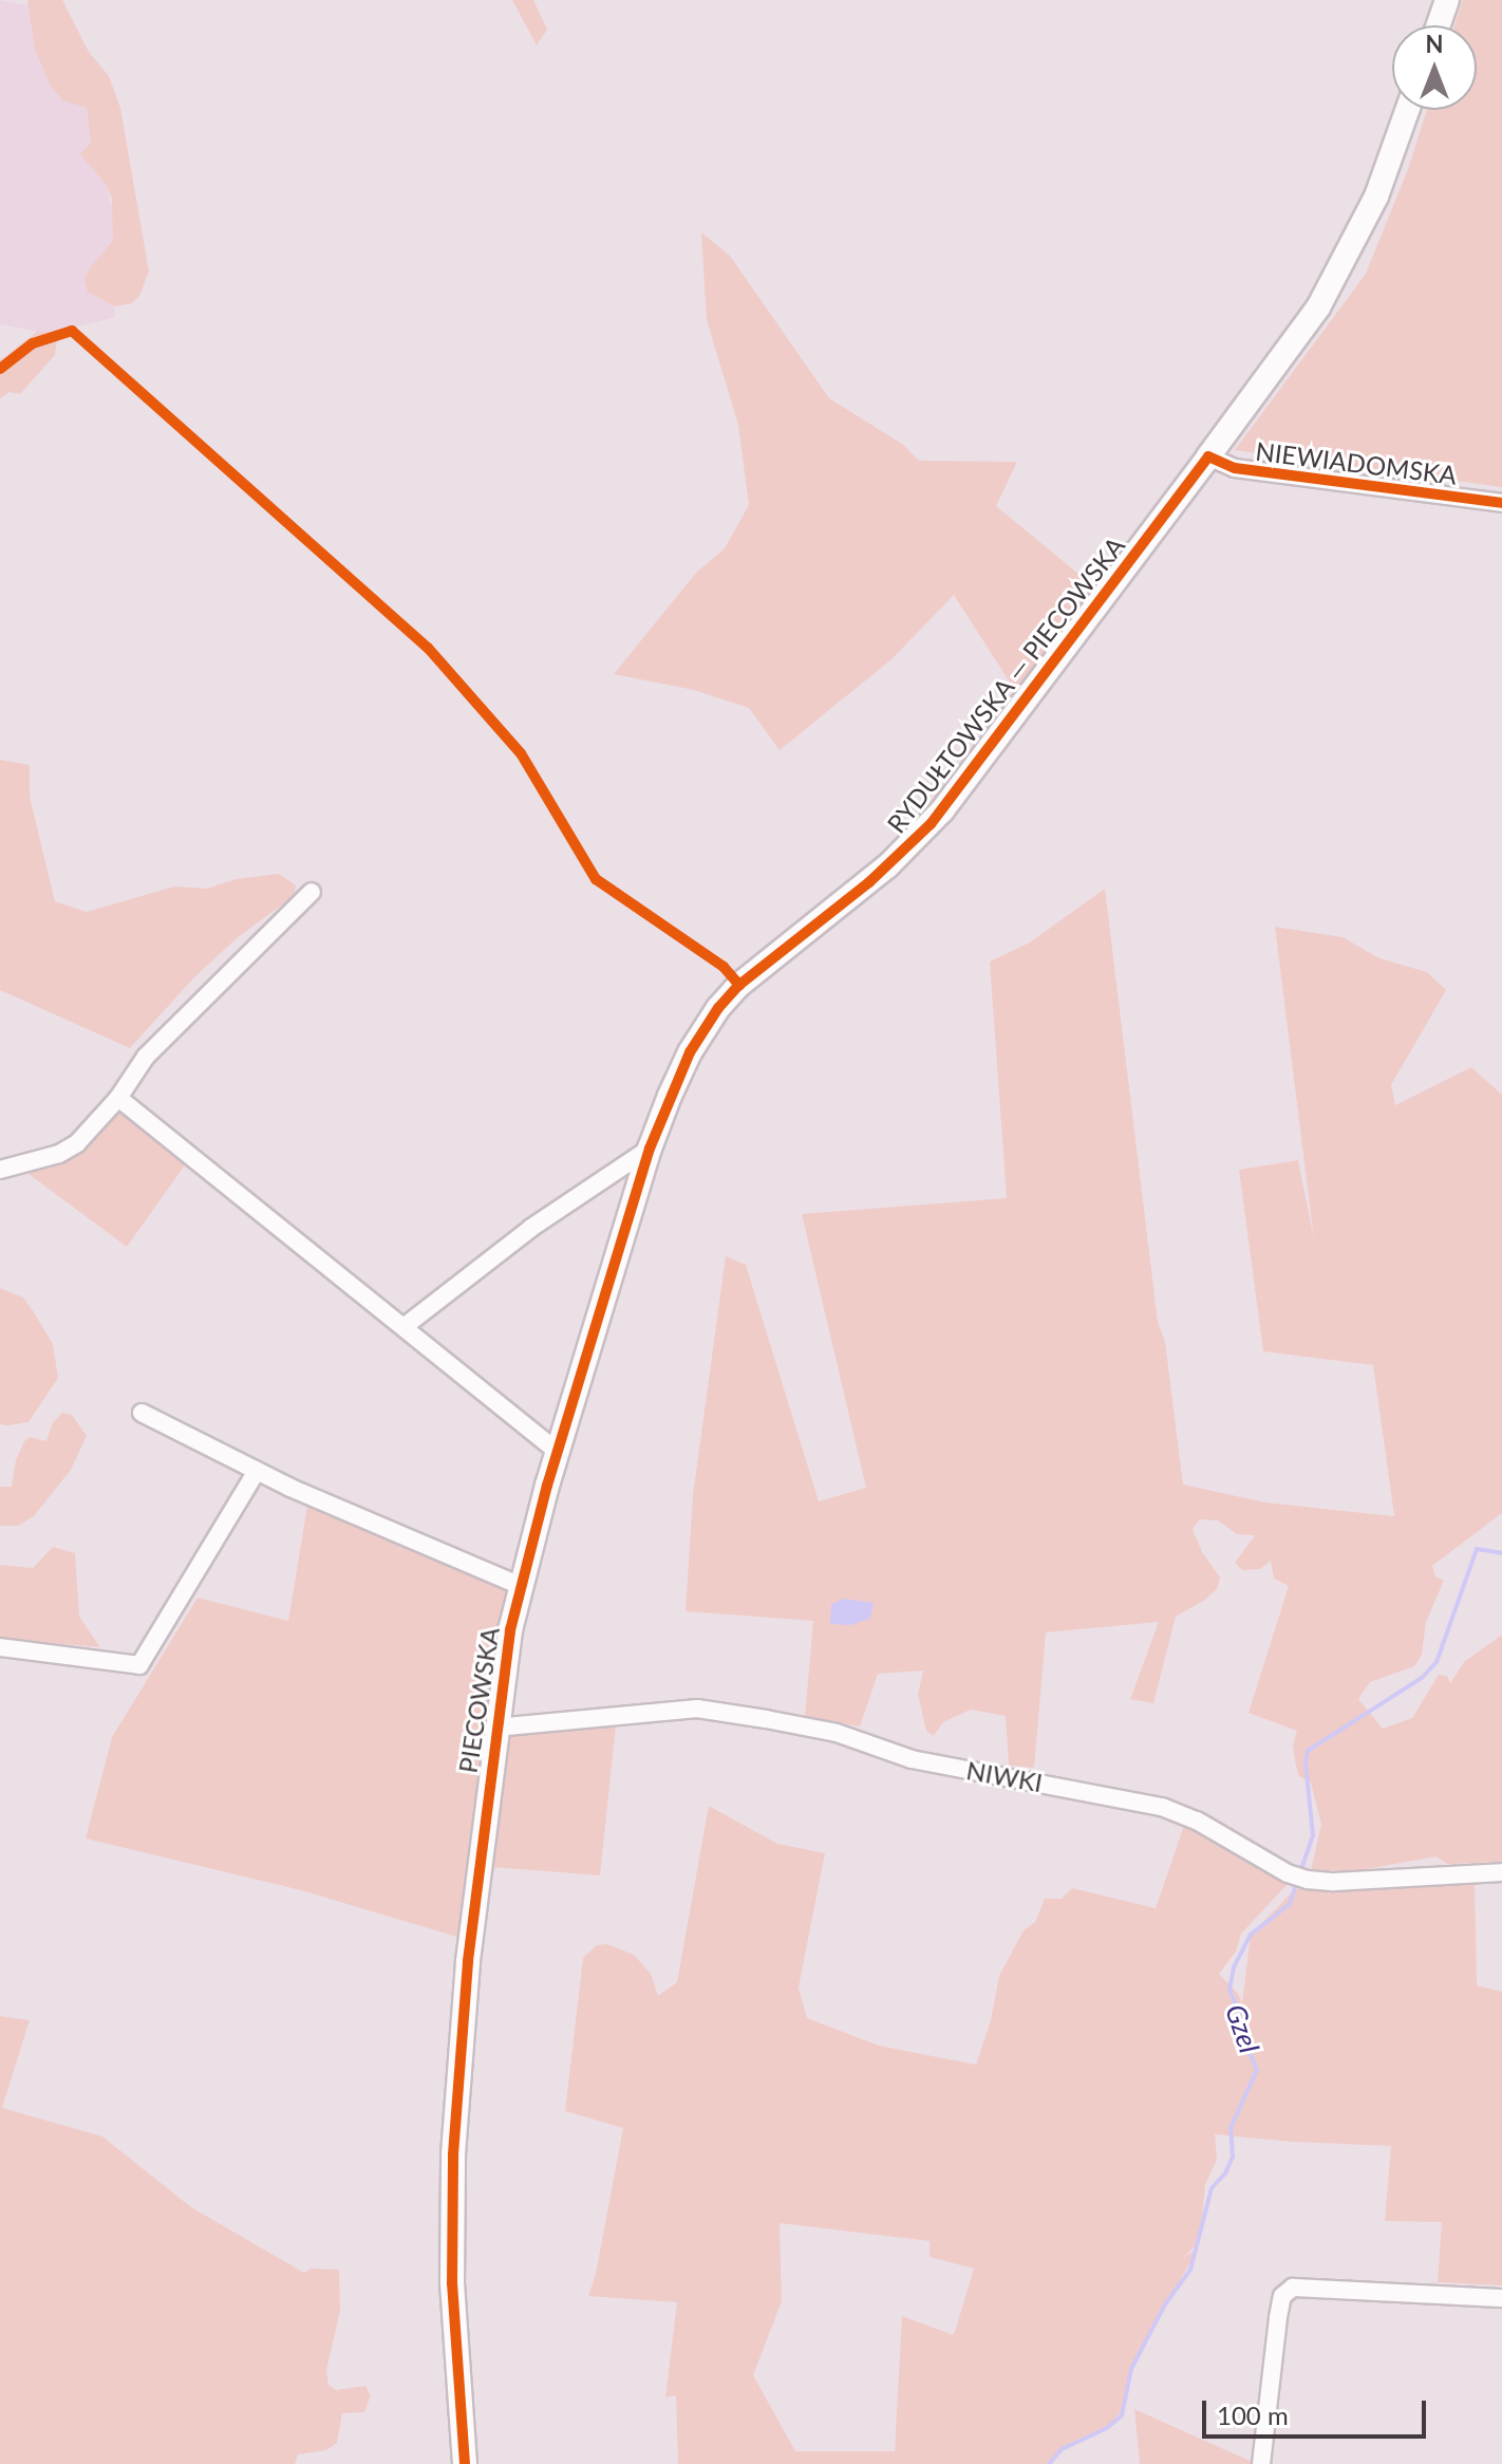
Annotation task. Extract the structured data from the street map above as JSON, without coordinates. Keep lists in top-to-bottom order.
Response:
{
  "streets": {
    "street": [
      "NIEWIADOMSKA",
      "RYDUŁTOWSKA — PIECOWSKA",
      "PIECOWSKA",
      "NIWKI"
    ]
  },
  "crossings": [
    ["NIEWIADOMSKA", "RYDUŁTOWSKA — PIECOWSKA"],
    ["RYDUŁTOWSKA — PIECOWSKA", "PIECOWSKA"],
    ["PIECOWSKA", "NIWKI"]
  ],
  "water": ["Gzel"],
  "scale_bar": "100 m",
  "north": "top"
}
